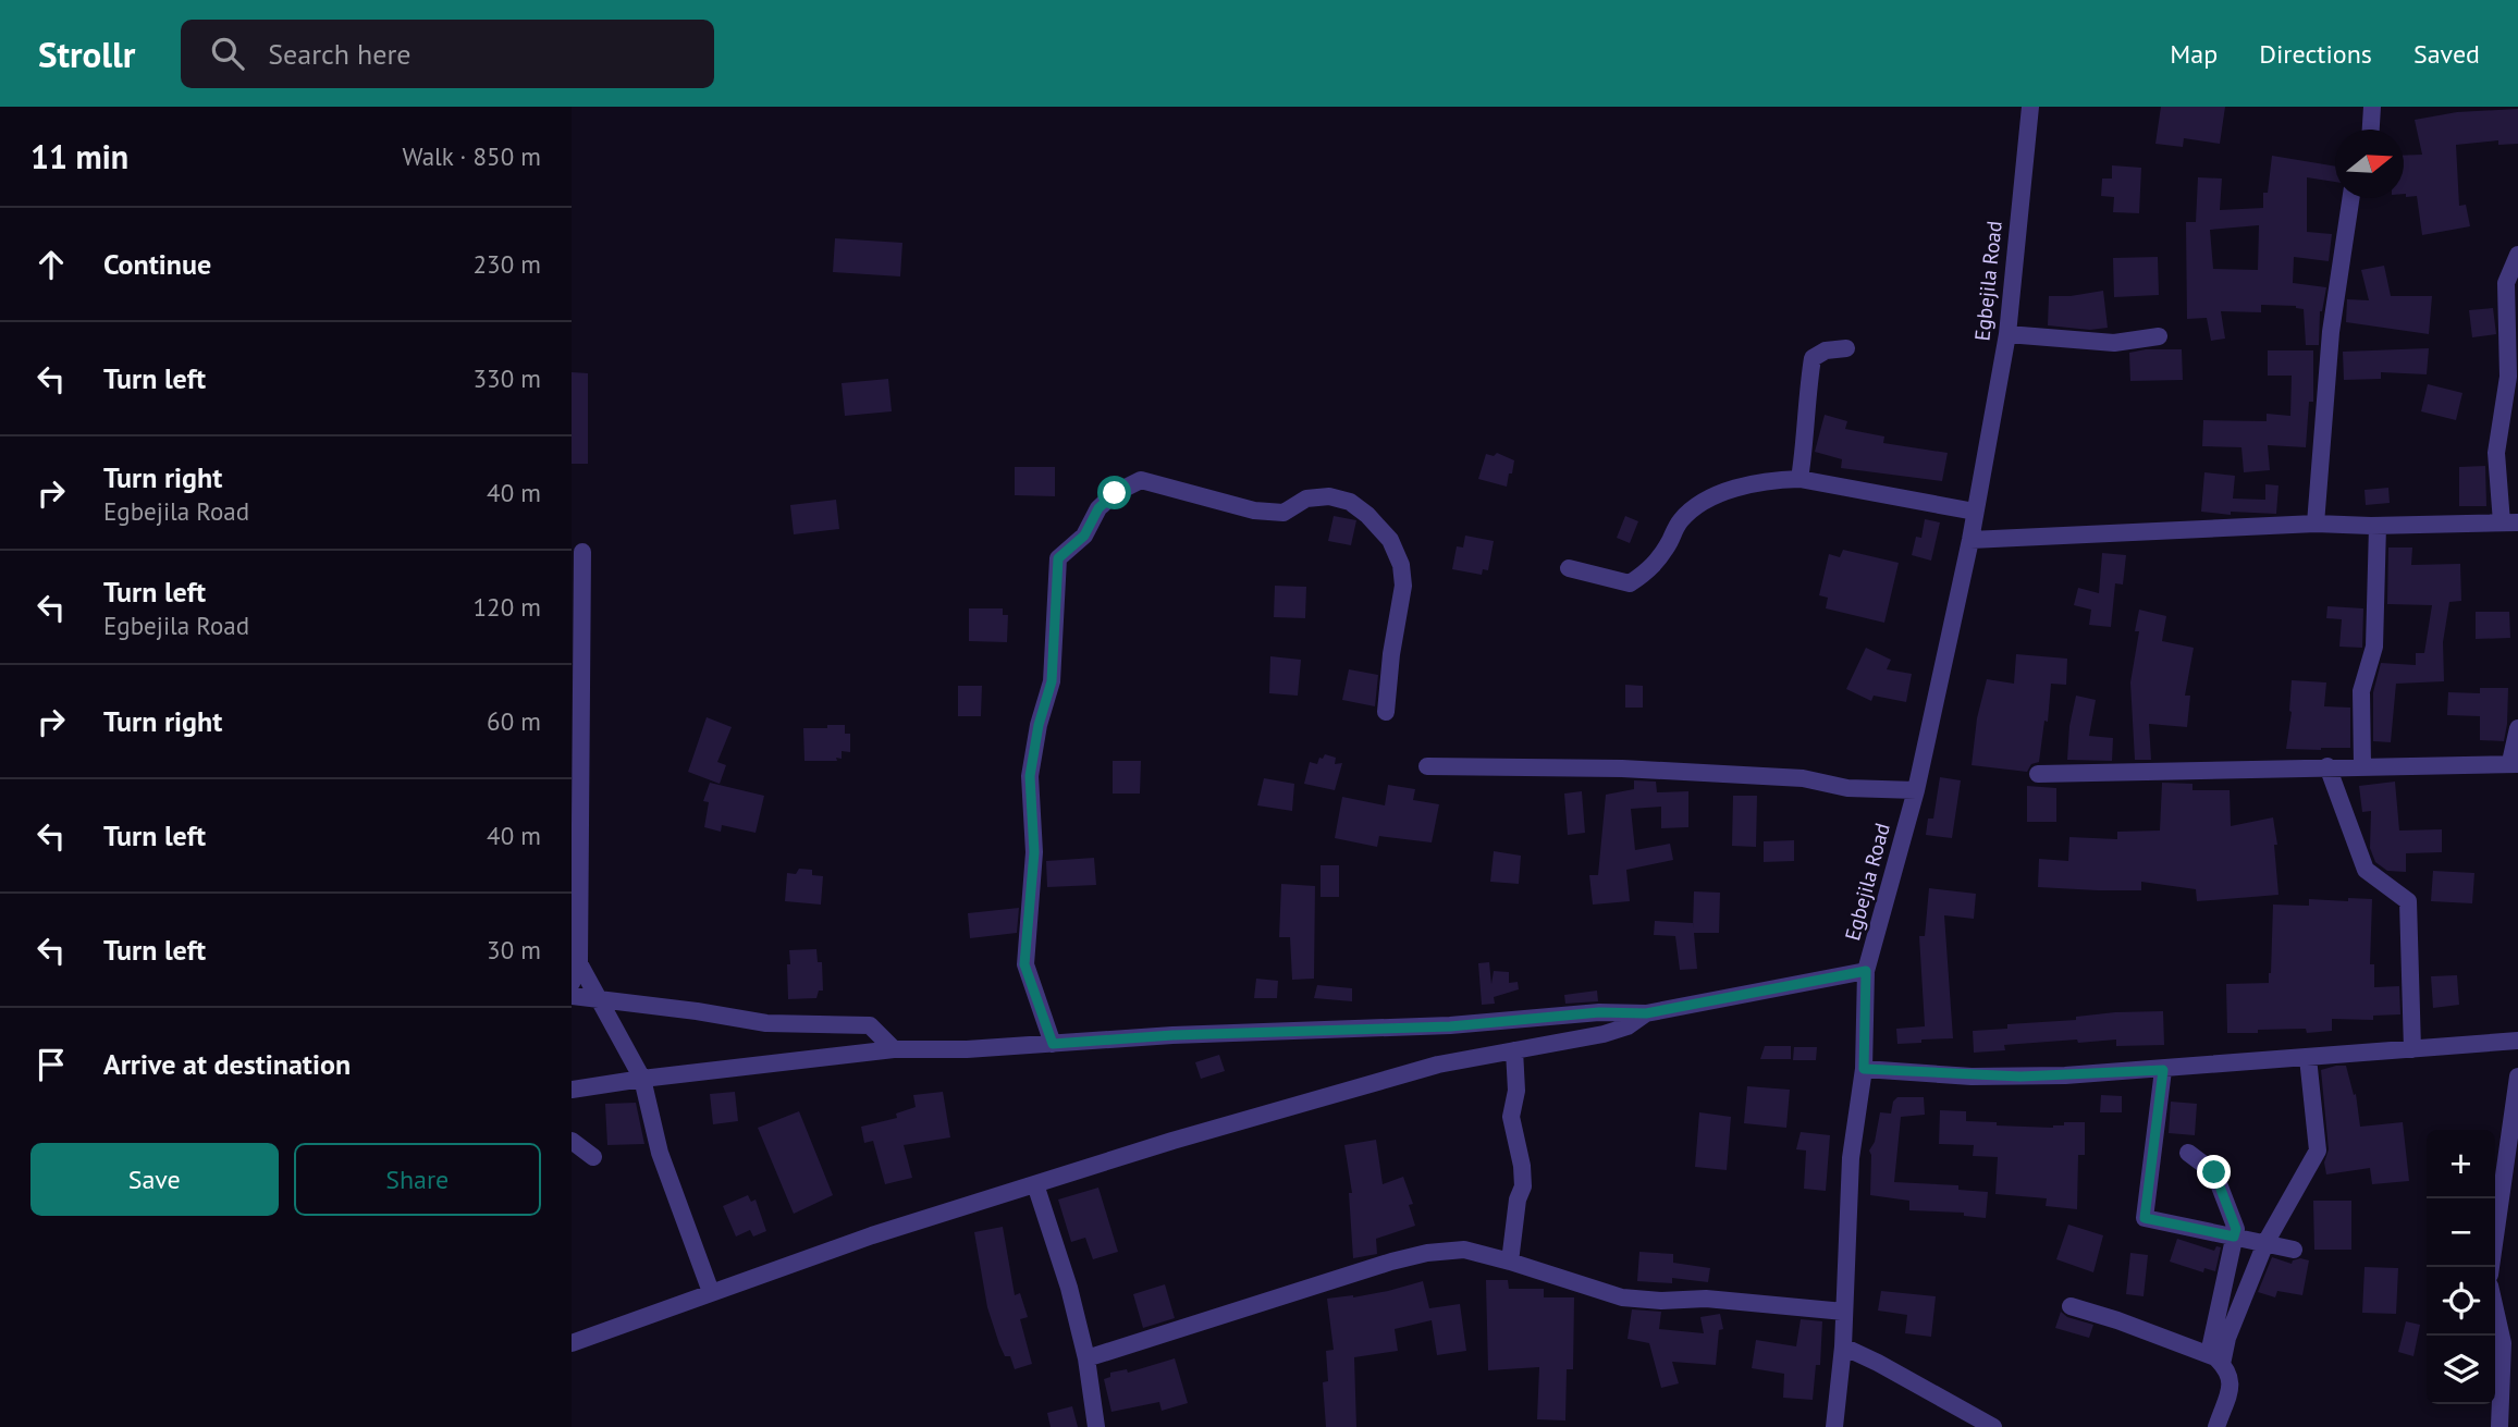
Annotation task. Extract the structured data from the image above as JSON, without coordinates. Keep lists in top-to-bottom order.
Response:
{
  "streets": {
    "street": ["Egbejila Road"]
  },
  "north": "right",
  "page": {
    "header": "Strollr",
    "search": "Search here",
    "nav": ["Map", "Directions", "Saved"],
    "heading": ["11 min", "Walk · 850 m"],
    "list": [
      ["Continue", "230 m"],
      ["Turn left", "330 m"],
      ["Turn right", "Egbejila Road", "40 m"],
      ["Turn left", "Egbejila Road", "120 m"],
      ["Turn right", "60 m"],
      ["Turn left", "40 m"],
      ["Turn left", "30 m"],
      "Arrive at destination"
    ],
    "buttons": ["Save", "Share"],
    "map_buttons": ["+", "−"]
  }
}
